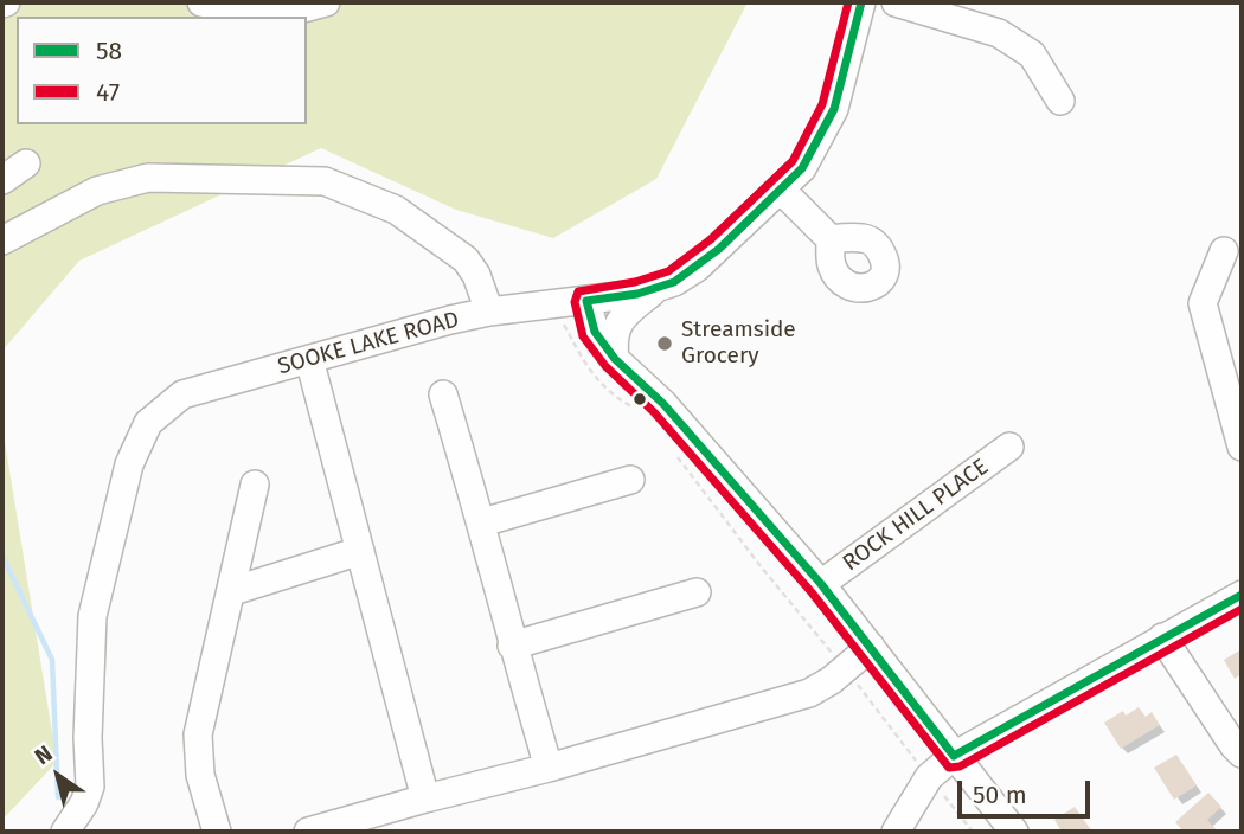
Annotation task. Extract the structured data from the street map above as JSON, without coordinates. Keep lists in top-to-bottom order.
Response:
{
  "streets": {
    "street": ["SOOKE LAKE ROAD", "ROCK HILL PLACE"]
  },
  "places": ["Streamside Grocery"],
  "lines": ["transit line 58", "transit line 47"],
  "legend": ["58", "47"],
  "scale_bar": "50 m",
  "north": "top left"
}
